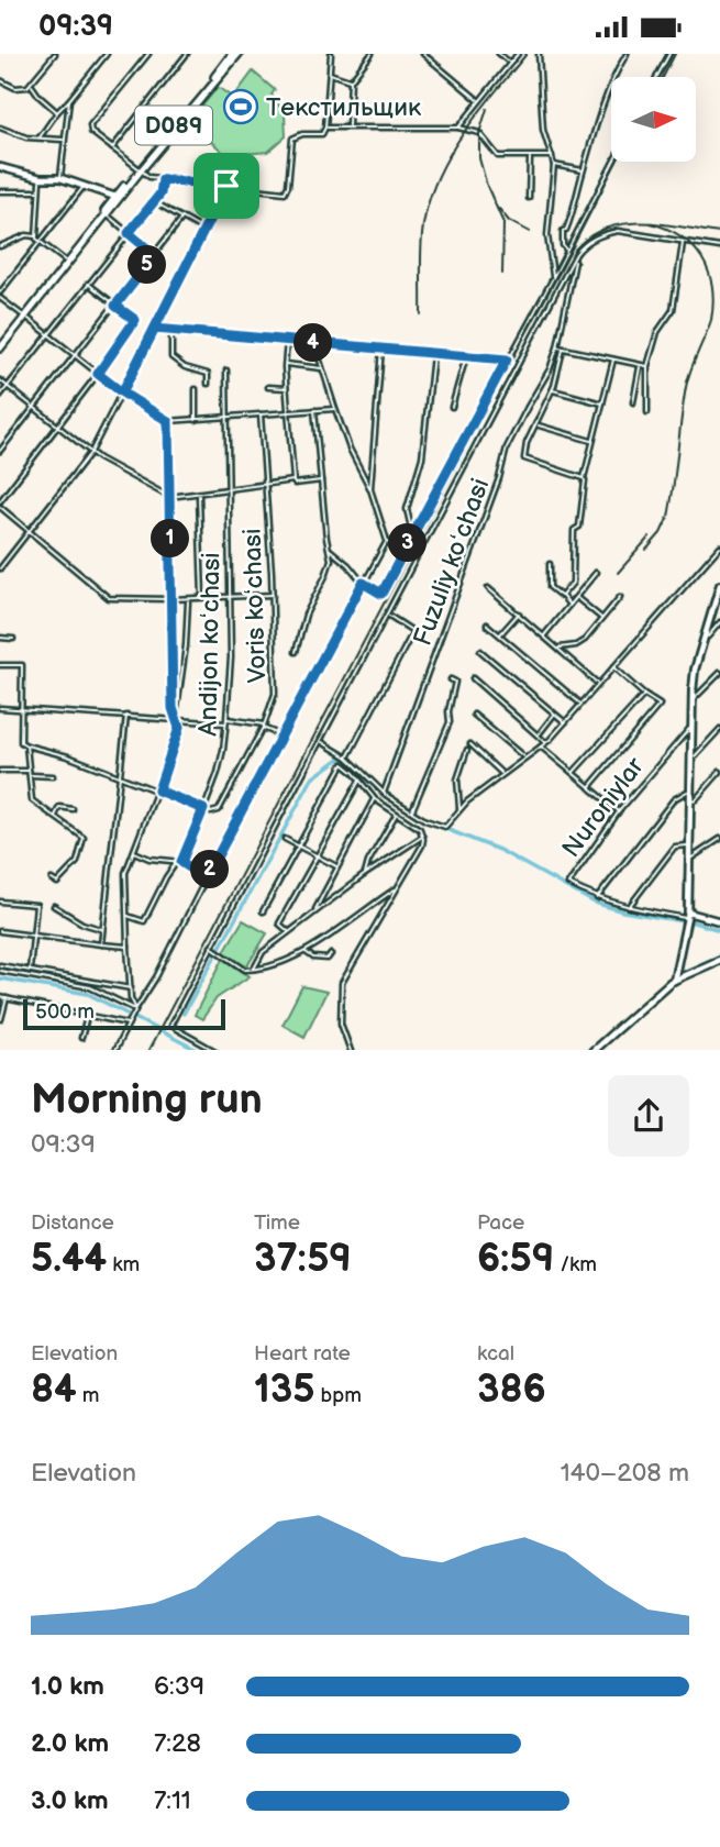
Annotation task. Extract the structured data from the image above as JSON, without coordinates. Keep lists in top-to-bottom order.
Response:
{
  "streets": {
    "main road": ["D089"],
    "street": [
      "Fuzuliy koʻchasi",
      "Voris koʻchasi",
      "Andijon koʻchasi",
      "Nuroniylar"
    ]
  },
  "crossings": [
    ["Voris koʻchasi", "Andijon koʻchasi"]
  ],
  "places": {
    "sports": ["Текстильщик"]
  },
  "scale_bar": "500 m",
  "north": "right",
  "page": {
    "status": "09:39",
    "pins": [
      "5",
      "4",
      "1",
      "3",
      "2"
    ],
    "scale": "500 m",
    "heading": ["Morning run", "09:39"],
    "stats": [
      ["Distance", "5.44 km"],
      ["Time", "37:59"],
      ["Pace", "6:59 /km"],
      ["Elevation", "84 m"],
      ["Heart rate", "135 bpm"],
      ["kcal", "386"]
    ],
    "chart": ["Elevation", "140–208 m"],
    "list": [
      {
        "name": "1.0 km",
        "note": "6:39"
      },
      {
        "name": "2.0 km",
        "note": "7:28"
      },
      {
        "name": "3.0 km",
        "note": "7:11"
      }
    ]
  }
}
